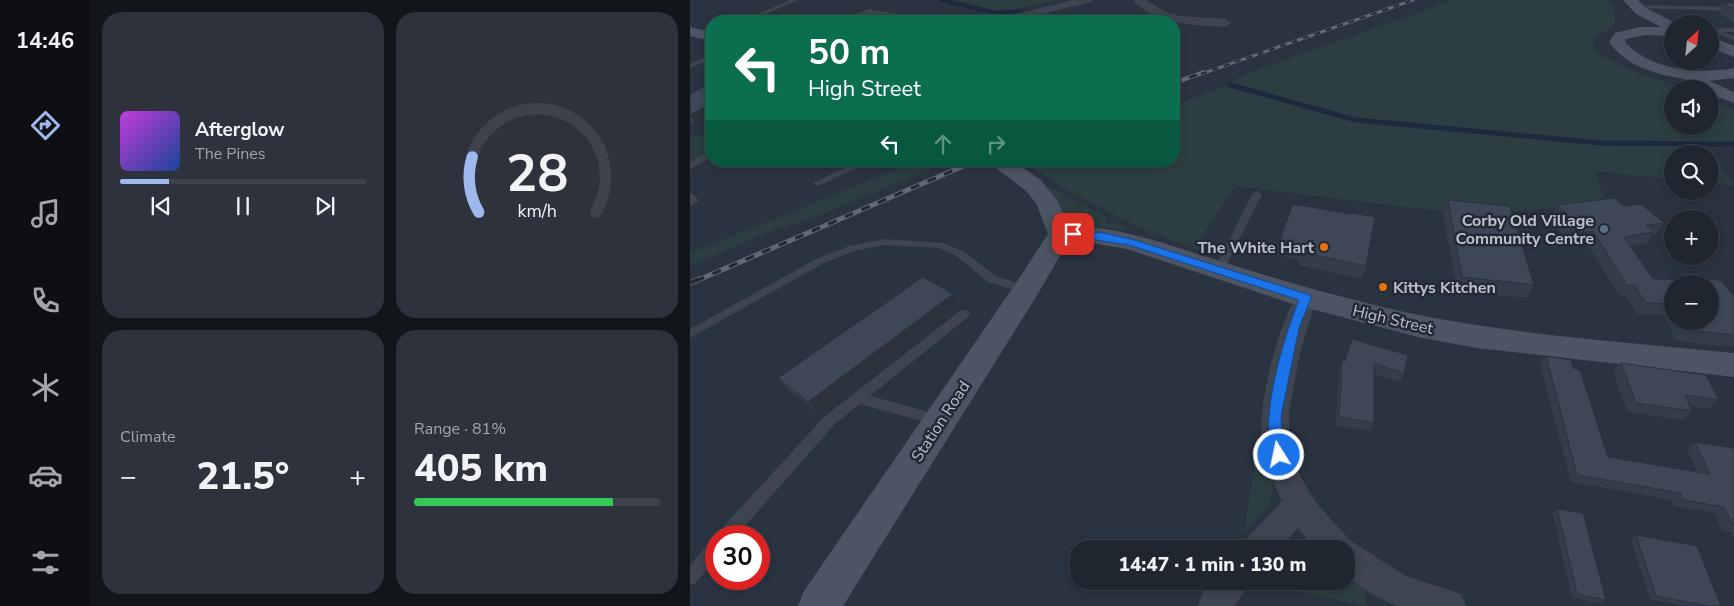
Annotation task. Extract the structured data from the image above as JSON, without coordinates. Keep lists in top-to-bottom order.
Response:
{
  "streets": {
    "main road": ["High Street", "Station Road"]
  },
  "crossings": [
    ["High Street", "Station Road"]
  ],
  "places": ["Corby Old Village Community Centre", "The White Hart", "Kittys Kitchen"],
  "north": "top right",
  "page": {
    "tabs": "14:46",
    "map_buttons": ["+", "−"],
    "turn": ["50 m", "High Street"],
    "song": ["Afterglow", "The Pines"],
    "tile": [
      "Climate",
      ["Range · 81%", "405 km"]
    ],
    "heat": ["−", "21.5°", "+"],
    "limit": "30",
    "trip": "14:47 · 1 min · 130 m",
    "gauge": ["28", "km/h"]
  }
}
